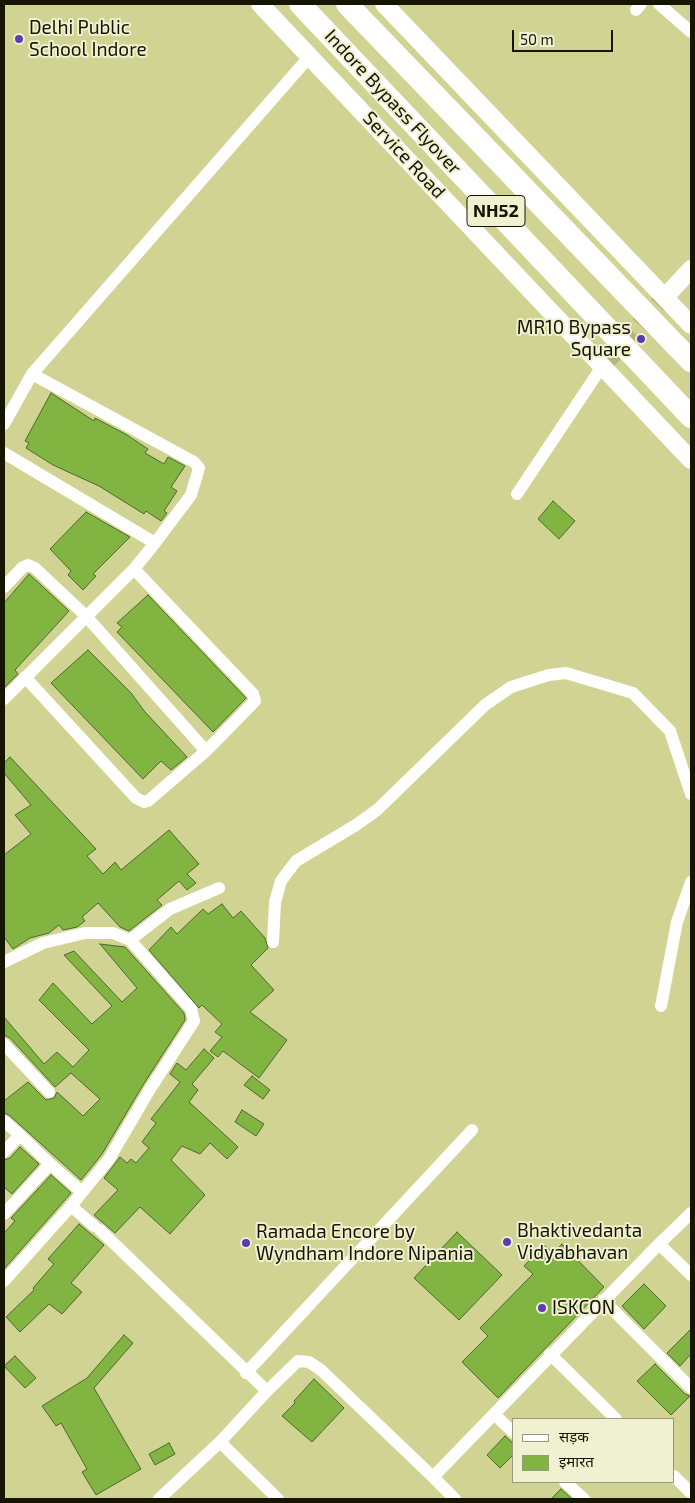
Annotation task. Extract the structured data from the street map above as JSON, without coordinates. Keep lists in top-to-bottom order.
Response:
{
  "streets": {
    "highway": ["Indore Bypass Flyover", "NH52"],
    "street": ["Service Road"]
  },
  "places": [
    "Delhi Public School Indore",
    "MR10 Bypass Square",
    "Bhaktivedanta Vidyabhavan",
    "Ramada Encore by Wyndham Indore Nipania",
    "ISKCON"
  ],
  "legend": ["सड़क", "इमारत"],
  "scale_bar": "50 m"
}
